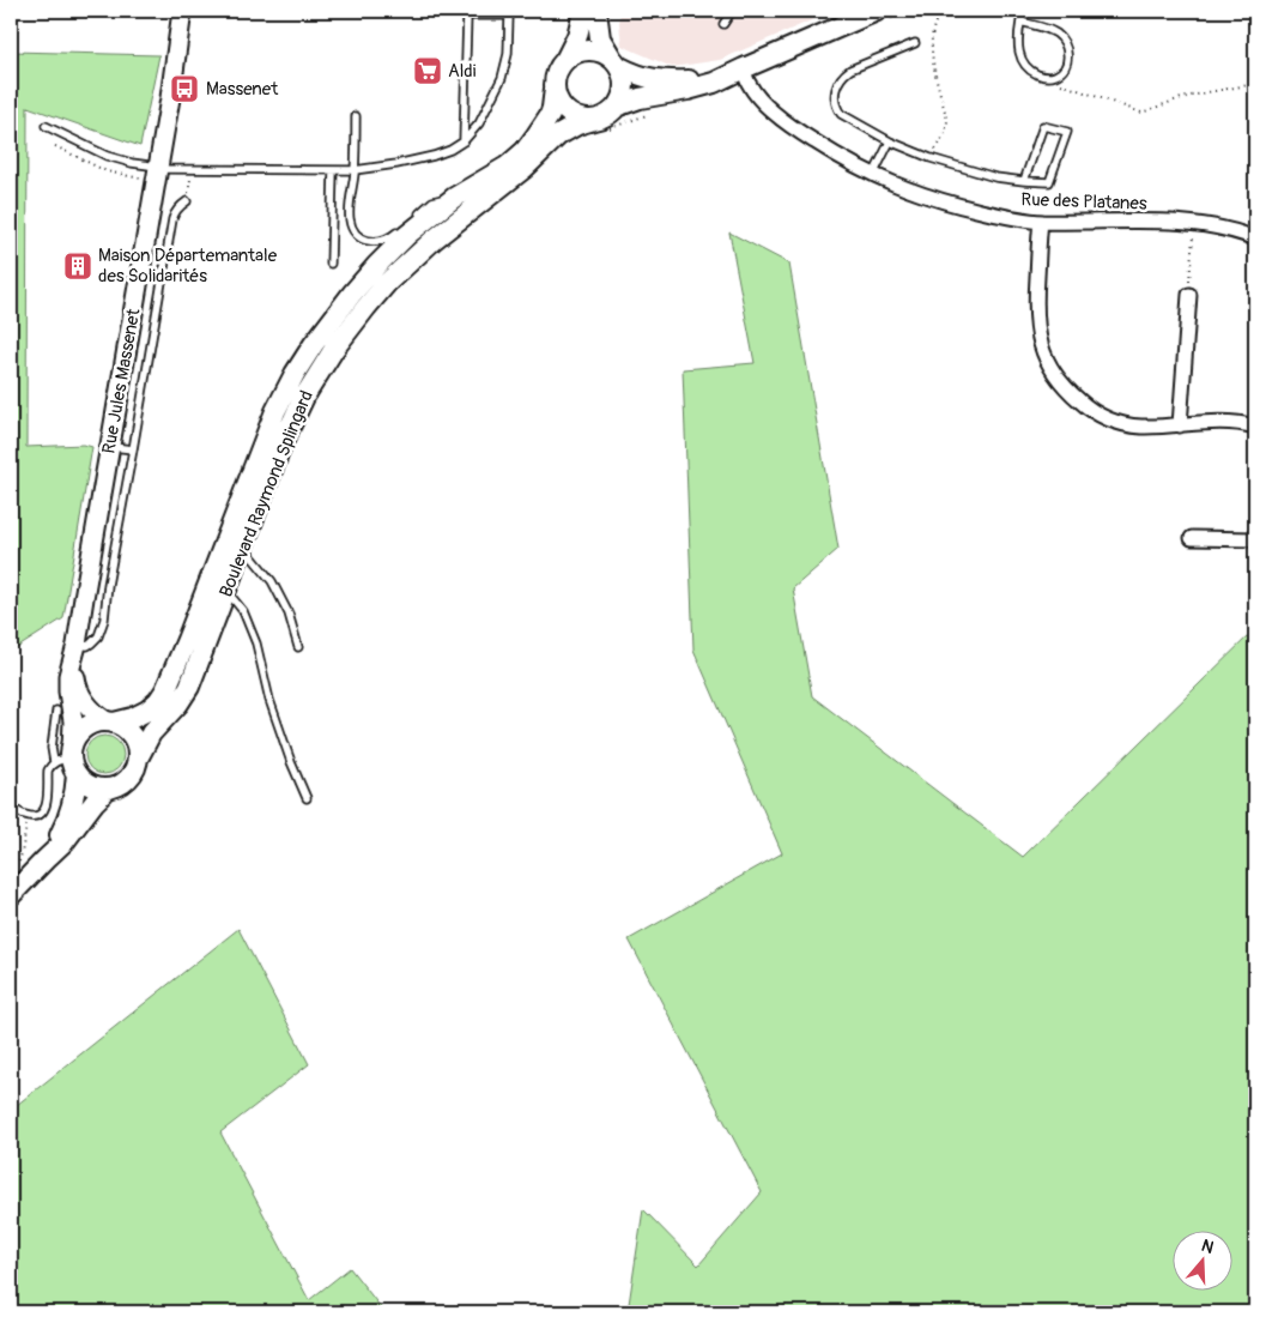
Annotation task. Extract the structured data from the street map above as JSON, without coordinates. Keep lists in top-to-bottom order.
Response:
{
  "streets": {
    "main road": ["Boulevard Raymond Splingard"],
    "street": ["Rue des Platanes", "Rue Jules Massenet"]
  },
  "crossings": [
    ["Rue Jules Massenet", "Boulevard Raymond Splingard"]
  ],
  "places": {
    "supermarket": ["Aldi"],
    "bus stop": ["Massenet"],
    "building": ["Maison Départemantale des Solidarités"]
  },
  "north": "top"
}
